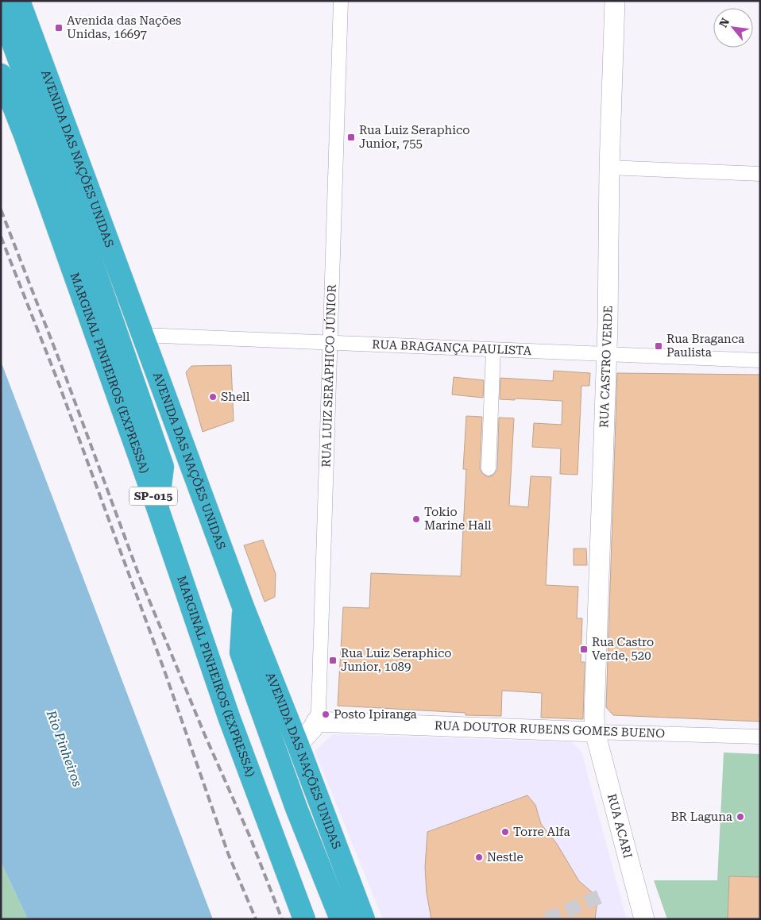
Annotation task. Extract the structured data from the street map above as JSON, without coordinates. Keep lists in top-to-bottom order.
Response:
{
  "streets": {
    "highway": ["AVENIDA DAS NAÇÕES UNIDAS", "MARGINAL PINHEIROS (EXPRESSA)", "SP-015"],
    "street": [
      "RUA BRAGANÇA PAULISTA",
      "RUA CASTRO VERDE",
      "RUA LUIZ SERÁPHICO JÚNIOR",
      "RUA DOUTOR RUBENS GOMES BUENO",
      "RUA ACARI"
    ]
  },
  "crossings": [
    ["AVENIDA DAS NAÇÕES UNIDAS", "RUA BRAGANÇA PAULISTA"],
    ["AVENIDA DAS NAÇÕES UNIDAS", "RUA LUIZ SERÁPHICO JÚNIOR"],
    ["RUA BRAGANÇA PAULISTA", "RUA CASTRO VERDE"],
    ["RUA BRAGANÇA PAULISTA", "RUA LUIZ SERÁPHICO JÚNIOR"],
    ["RUA CASTRO VERDE", "RUA DOUTOR RUBENS GOMES BUENO"],
    ["RUA CASTRO VERDE", "RUA ACARI"],
    ["RUA LUIZ SERÁPHICO JÚNIOR", "RUA DOUTOR RUBENS GOMES BUENO"],
    ["RUA DOUTOR RUBENS GOMES BUENO", "RUA ACARI"]
  ],
  "water": ["Rio Pinheiros"],
  "places": {
    "transit": [
      "Avenida das Nações Unidas, 16697",
      "Rua Luiz Seraphico Junior, 755",
      "Rua Braganca Paulista",
      "Rua Castro Verde, 520",
      "Rua Luiz Seraphico Junior, 1089"
    ],
    "other": [
      "Shell",
      "Tokio Marine Hall",
      "Posto Ipiranga",
      "BR Laguna",
      "Torre Alfa",
      "Nestle"
    ]
  },
  "north": "top left"
}
